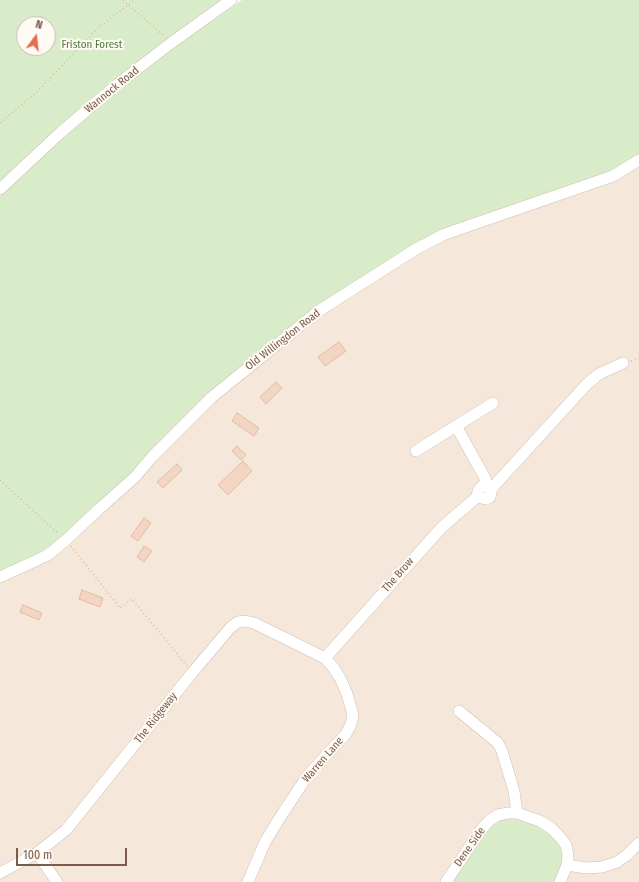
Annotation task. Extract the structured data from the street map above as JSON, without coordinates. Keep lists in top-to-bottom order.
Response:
{
  "streets": {
    "street": [
      "Wannock Road",
      "Old Willingdon Road",
      "The Brow",
      "The Ridgeway",
      "Warren Lane",
      "Dene Side"
    ]
  },
  "crossings": [
    ["The Brow", "The Ridgeway"],
    ["The Brow", "Warren Lane"],
    ["The Ridgeway", "Warren Lane"]
  ],
  "parks": ["Friston Forest"],
  "scale_bar": "100 m",
  "north": "top"
}
